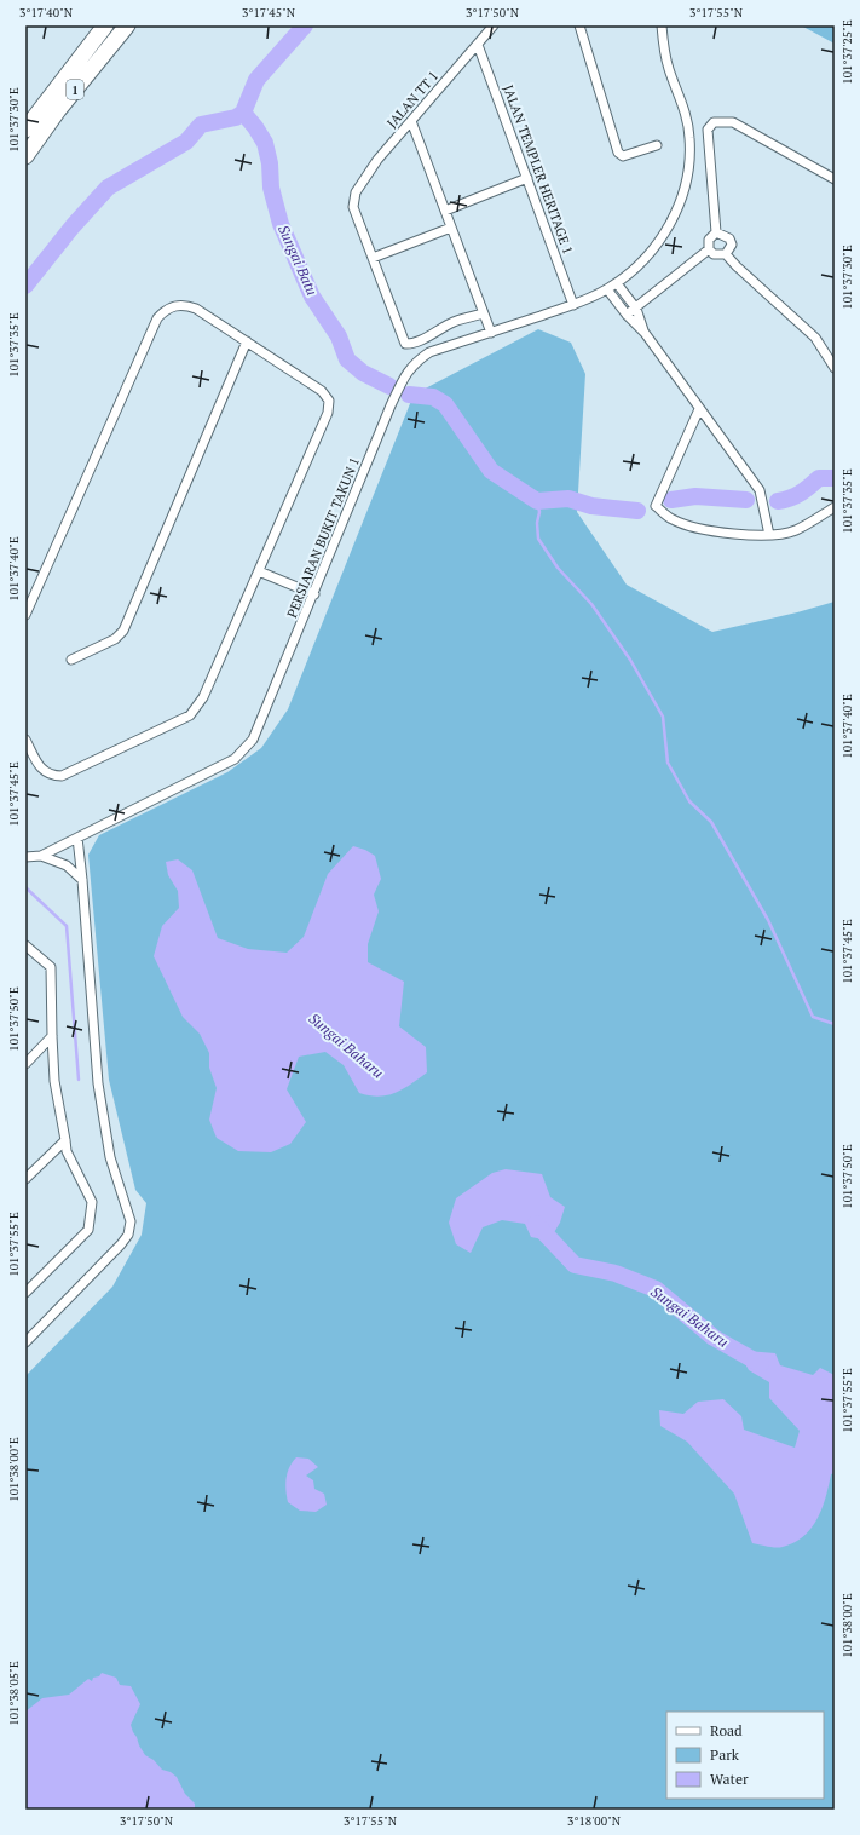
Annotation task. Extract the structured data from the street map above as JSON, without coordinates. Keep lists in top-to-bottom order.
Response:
{
  "streets": {
    "highway": ["1"],
    "street": ["JALAN TT 1", "JALAN TEMPLER HERITAGE 1", "PERSIARAN BUKIT TAKUN 1"]
  },
  "crossings": [
    ["JALAN TT 1", "JALAN TEMPLER HERITAGE 1"],
    ["JALAN TEMPLER HERITAGE 1", "PERSIARAN BUKIT TAKUN 1"]
  ],
  "water": ["Sungai Batu", "Sungai Baharu"],
  "legend": ["Road", "Park", "Water"],
  "coordinates": [
    "3°17'40\"N",
    "3°17'45\"N",
    "3°17'50\"N",
    "3°17'55\"N",
    "101°37'25\"E",
    "101°37'30\"E",
    "101°37'35\"E",
    "101°37'40\"E",
    "101°37'45\"E",
    "101°37'50\"E",
    "101°37'55\"E",
    "101°38'00\"E",
    "101°38'05\"E",
    "3°18'00\"N"
  ]
}
